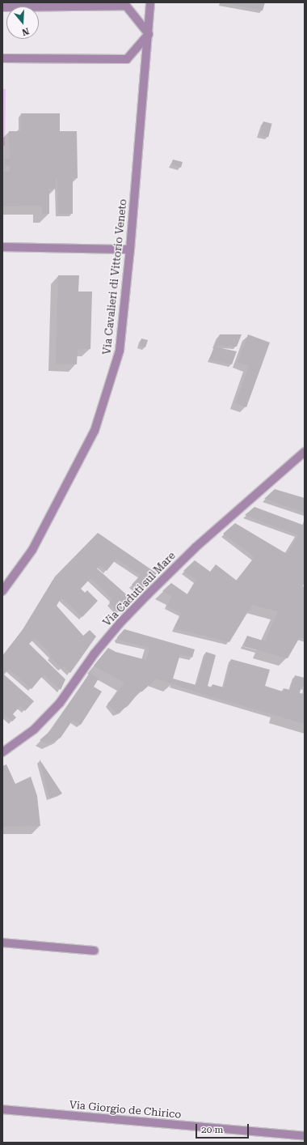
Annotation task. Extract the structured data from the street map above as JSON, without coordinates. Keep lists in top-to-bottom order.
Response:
{
  "streets": {
    "street": ["Via Cavalieri di Vittorio Veneto", "Via Caduti sul Mare", "Via Giorgio de Chirico"]
  },
  "scale_bar": "20 m",
  "north": "bottom"
}
